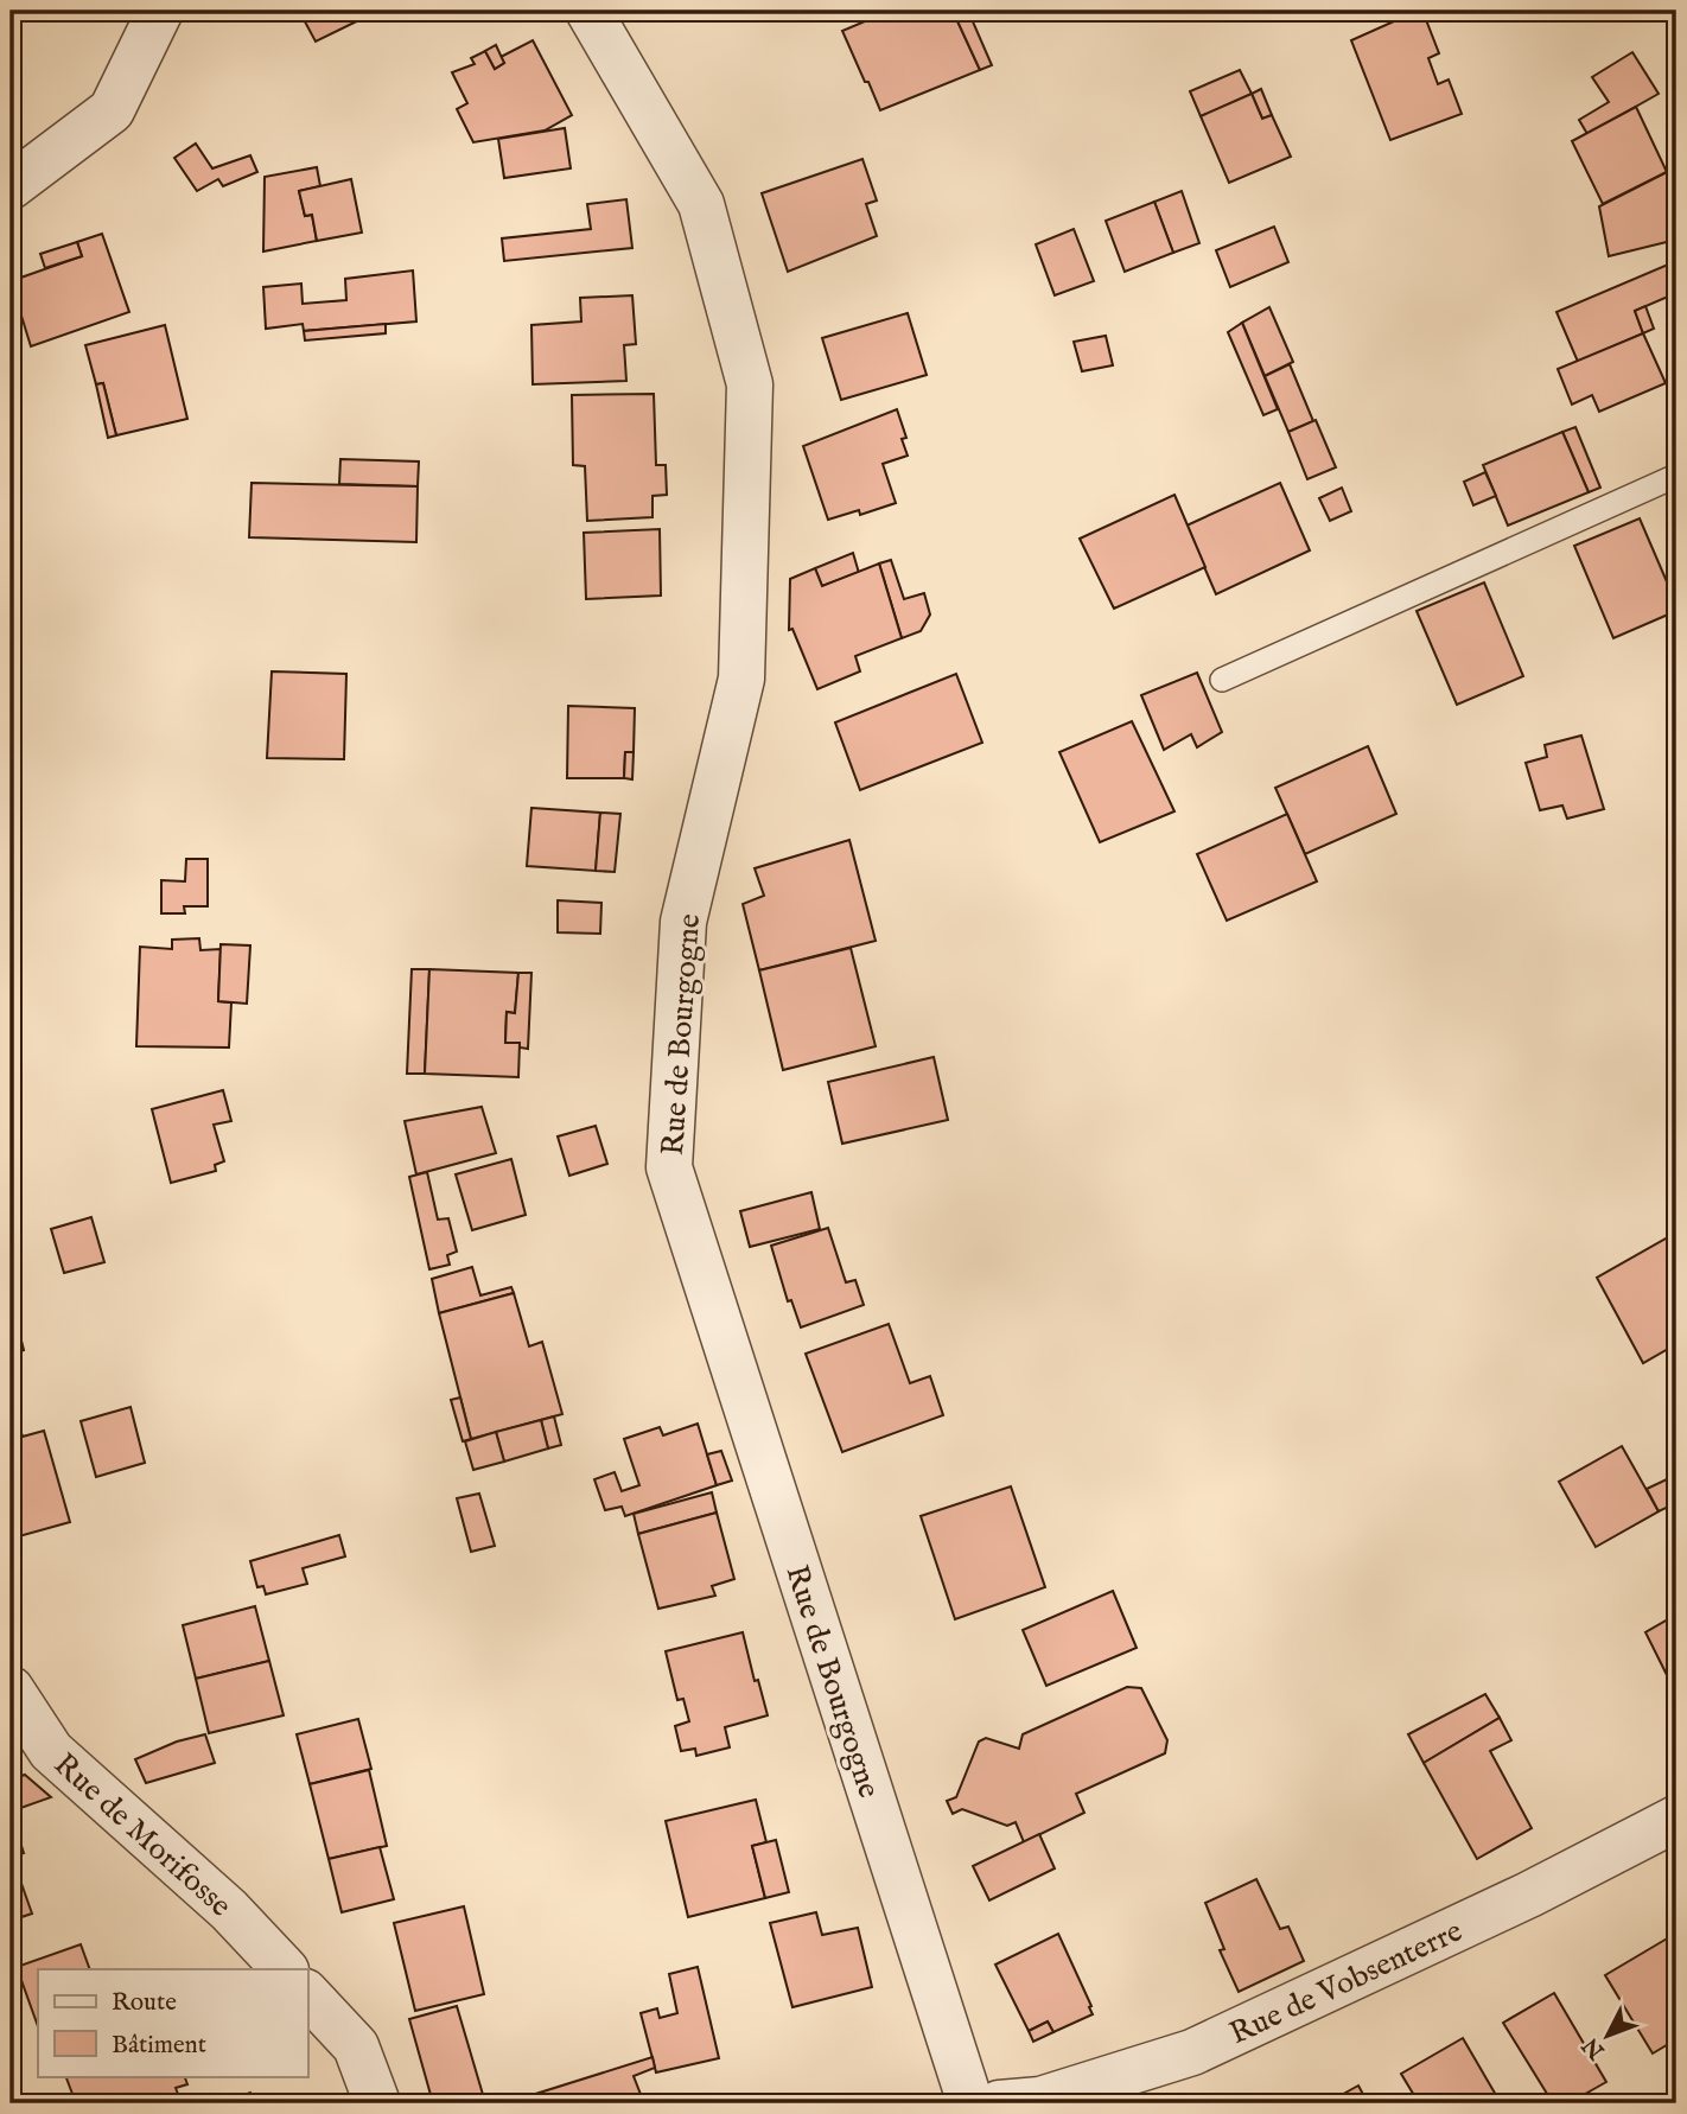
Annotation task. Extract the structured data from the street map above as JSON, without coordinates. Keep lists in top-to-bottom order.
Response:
{
  "streets": {
    "street": ["Rue de Bourgogne", "Rue de Morifosse", "Rue de Vobsenterre"]
  },
  "legend": ["Route", "Bâtiment"],
  "north": "bottom left"
}
